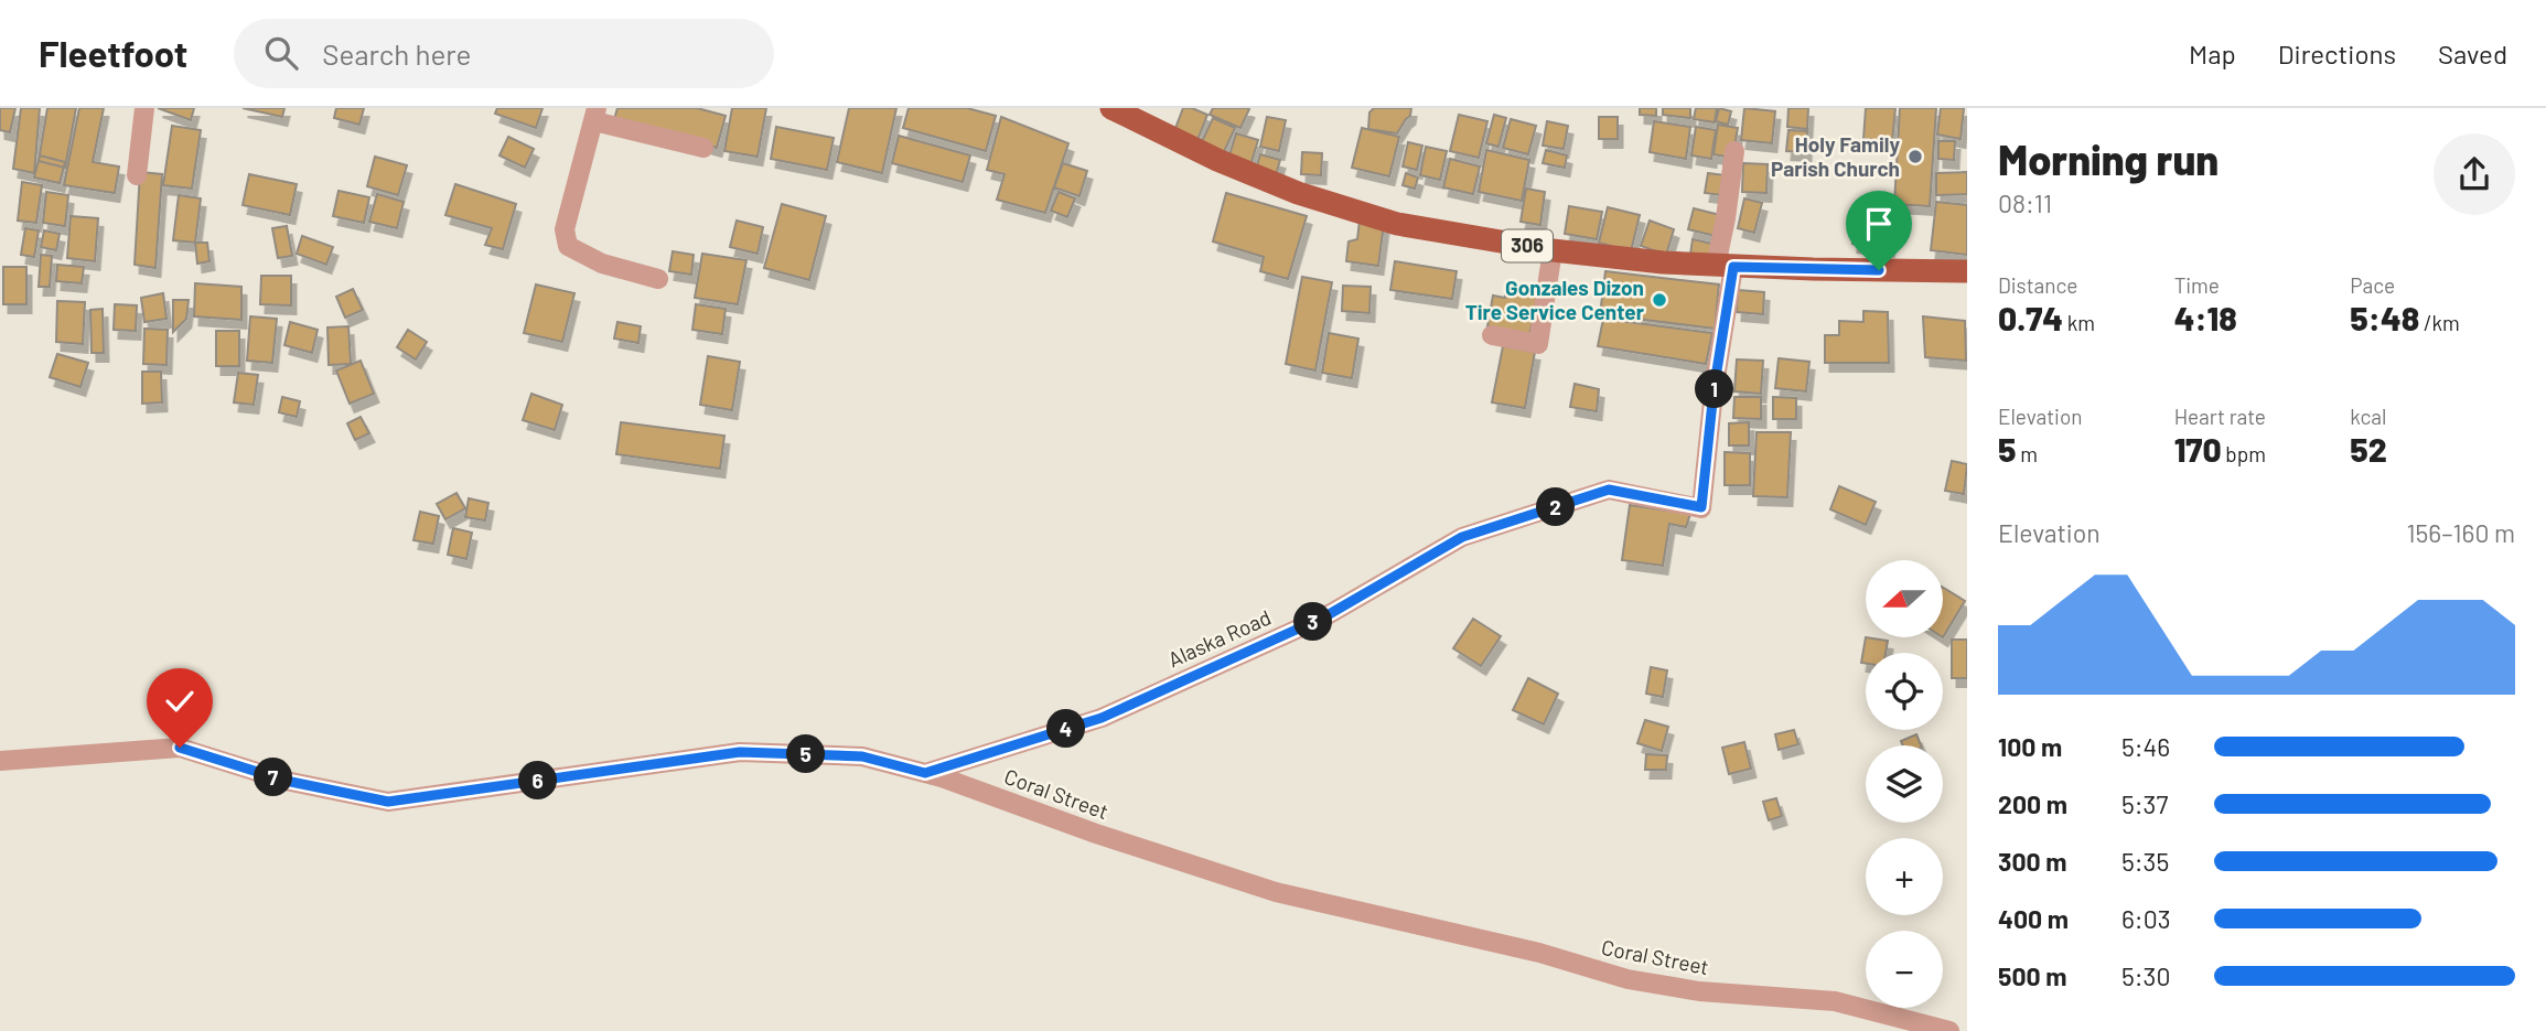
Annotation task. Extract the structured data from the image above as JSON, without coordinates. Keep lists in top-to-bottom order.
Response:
{
  "streets": {
    "main road": ["306"],
    "street": ["Alaska Road", "Coral Street"]
  },
  "crossings": [
    ["306", "Alaska Road"],
    ["Alaska Road", "Coral Street"]
  ],
  "places": ["Holy Family Parish Church", "Gonzales Dizon Tire Service Center"],
  "north": "left",
  "page": {
    "header": "Fleetfoot",
    "search": "Search here",
    "nav": ["Map", "Directions", "Saved"],
    "heading": ["Morning run", "08:11"],
    "stats": [
      ["Distance", "0.74 km"],
      ["Time", "4:18"],
      ["Pace", "5:48 /km"],
      ["Elevation", "5 m"],
      ["Heart rate", "170 bpm"],
      ["kcal", "52"]
    ],
    "pins": [
      "1",
      "2",
      "3",
      "4",
      "5",
      "7",
      "6"
    ],
    "chart": ["Elevation", "156–160 m"],
    "map_buttons": ["+", "−"],
    "list": [
      {
        "name": "100 m",
        "note": "5:46"
      },
      {
        "name": "200 m",
        "note": "5:37"
      },
      {
        "name": "300 m",
        "note": "5:35"
      },
      {
        "name": "400 m",
        "note": "6:03"
      },
      {
        "name": "500 m",
        "note": "5:30"
      }
    ]
  }
}
